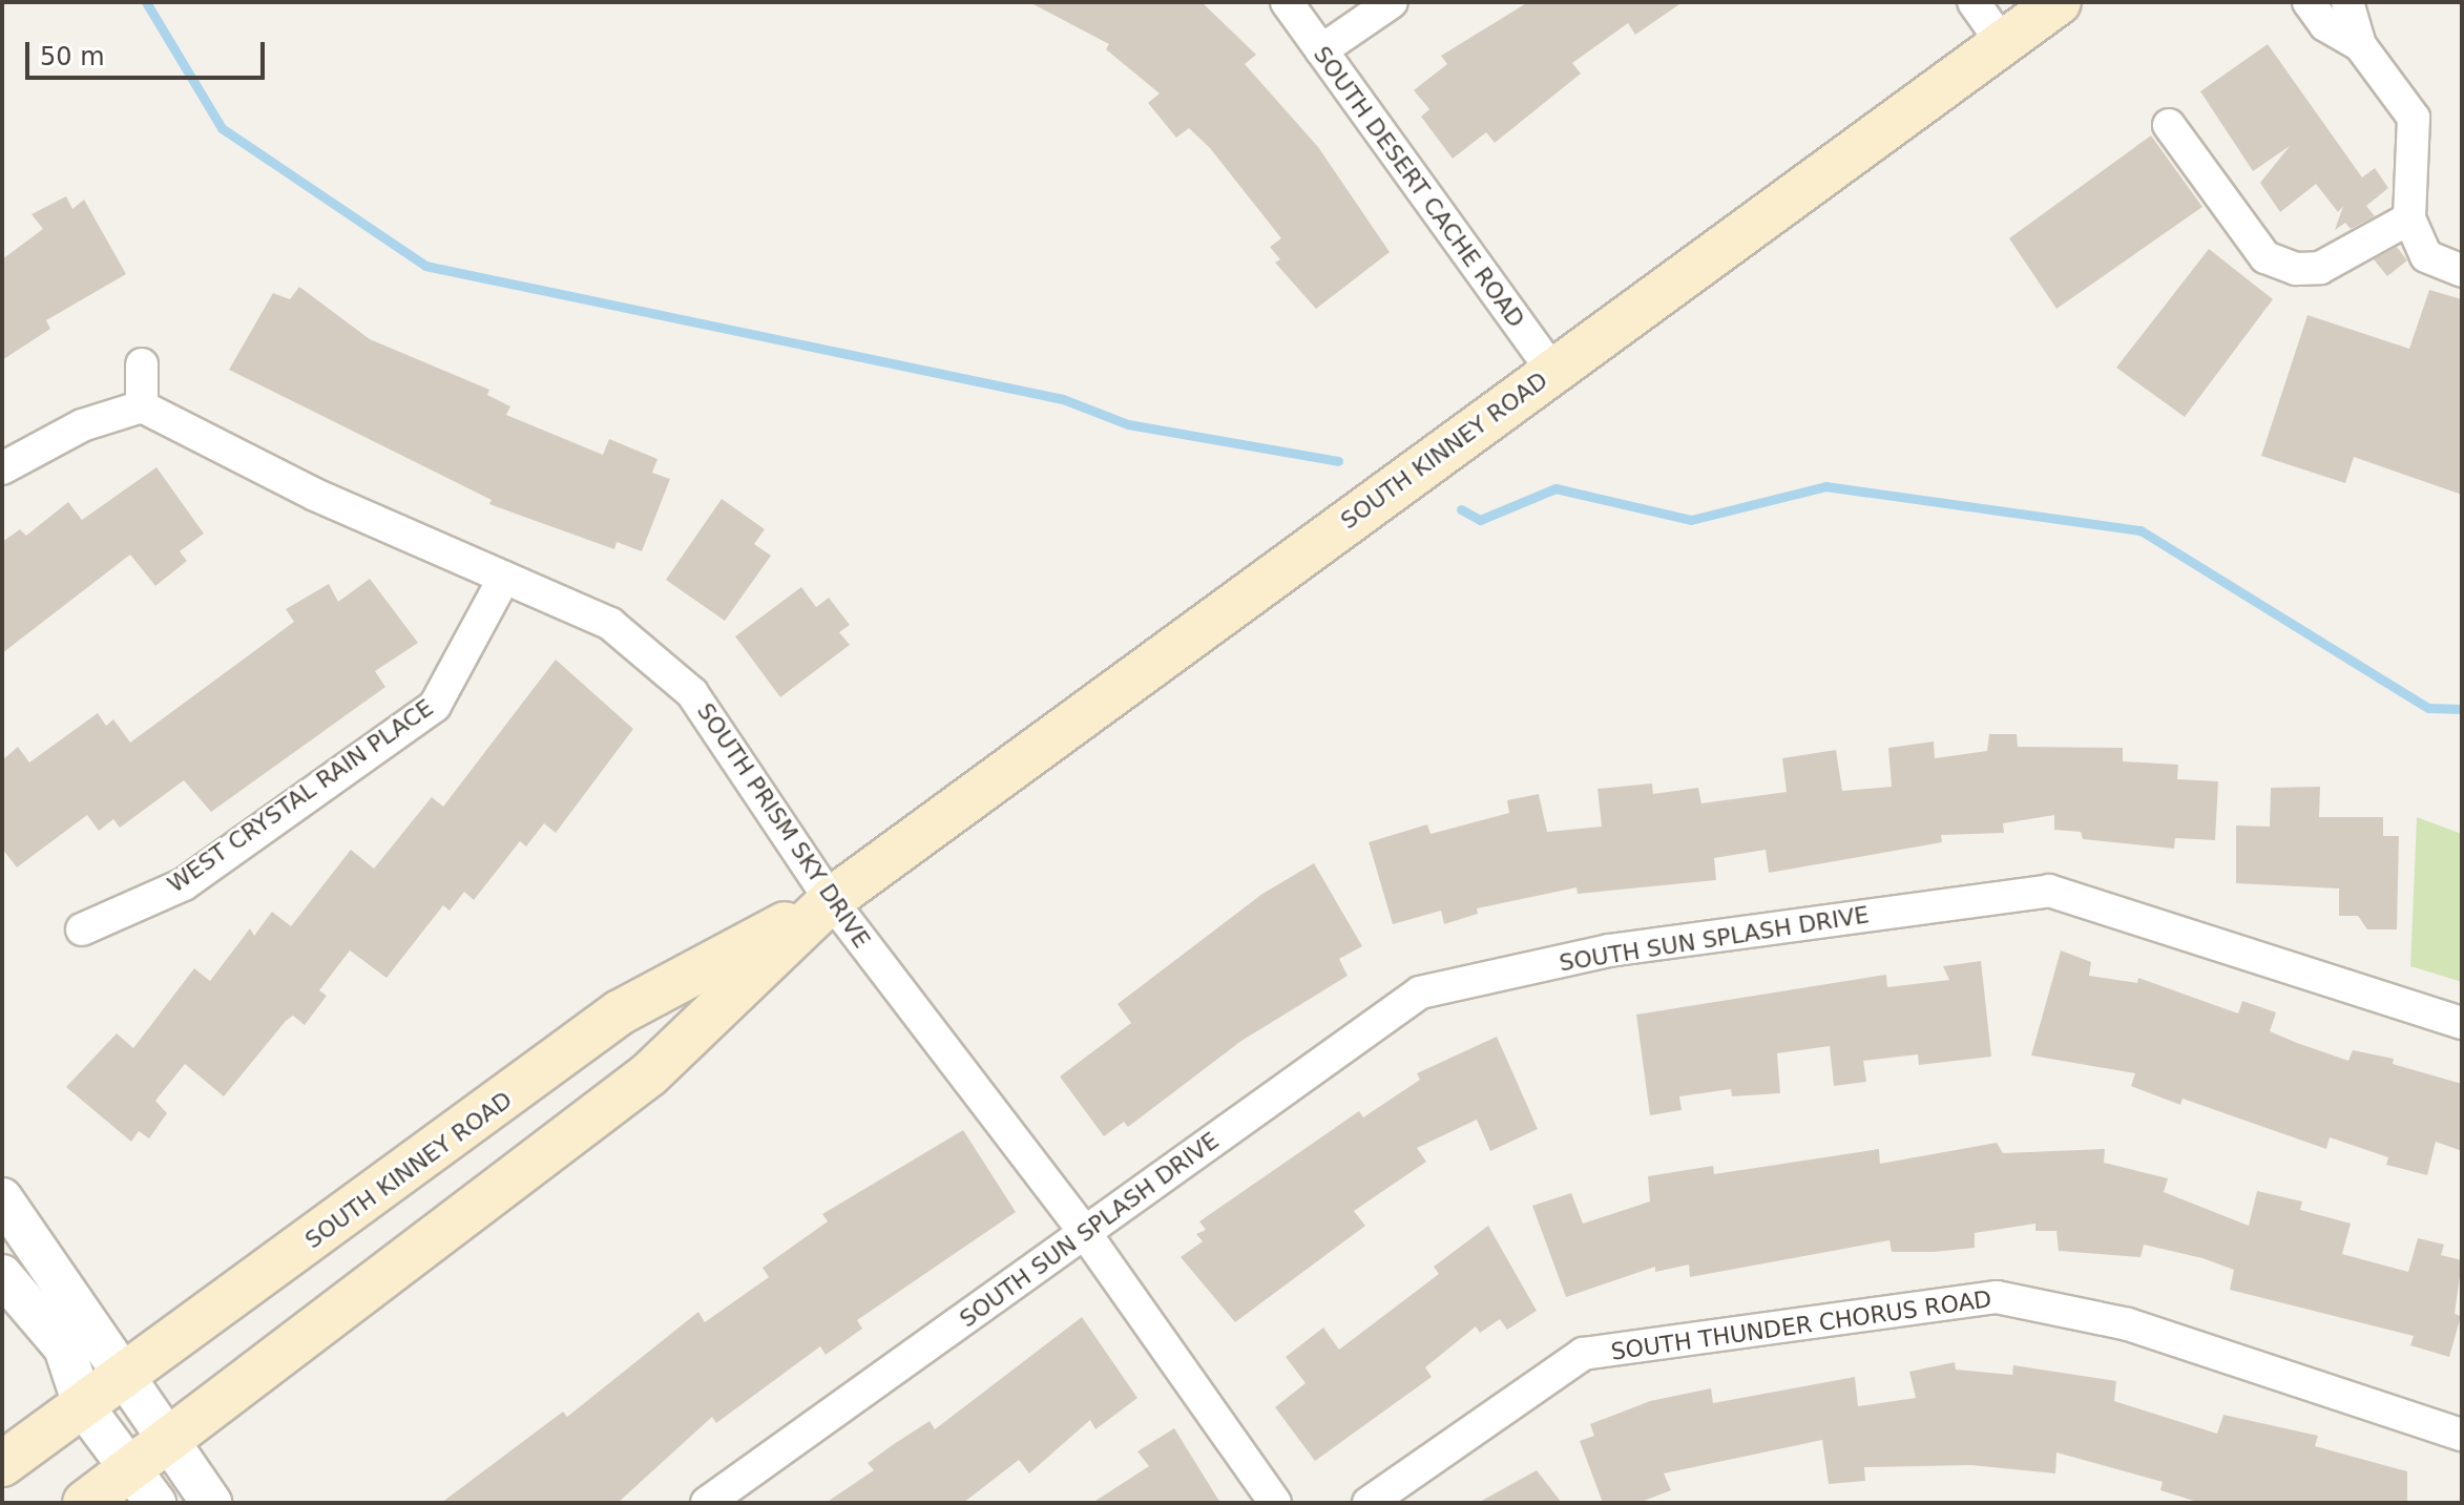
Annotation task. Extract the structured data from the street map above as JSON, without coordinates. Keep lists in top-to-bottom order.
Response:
{
  "streets": {
    "main road": ["SOUTH KINNEY ROAD"],
    "street": [
      "SOUTH DESERT CACHE ROAD",
      "WEST CRYSTAL RAIN PLACE",
      "SOUTH PRISM SKY DRIVE",
      "SOUTH SUN SPLASH DRIVE",
      "SOUTH THUNDER CHORUS ROAD"
    ]
  },
  "crossings": [
    ["SOUTH DESERT CACHE ROAD", "SOUTH KINNEY ROAD"],
    ["SOUTH KINNEY ROAD", "SOUTH PRISM SKY DRIVE"],
    ["WEST CRYSTAL RAIN PLACE", "SOUTH PRISM SKY DRIVE"],
    ["SOUTH PRISM SKY DRIVE", "SOUTH SUN SPLASH DRIVE"]
  ],
  "scale_bar": "50 m"
}
